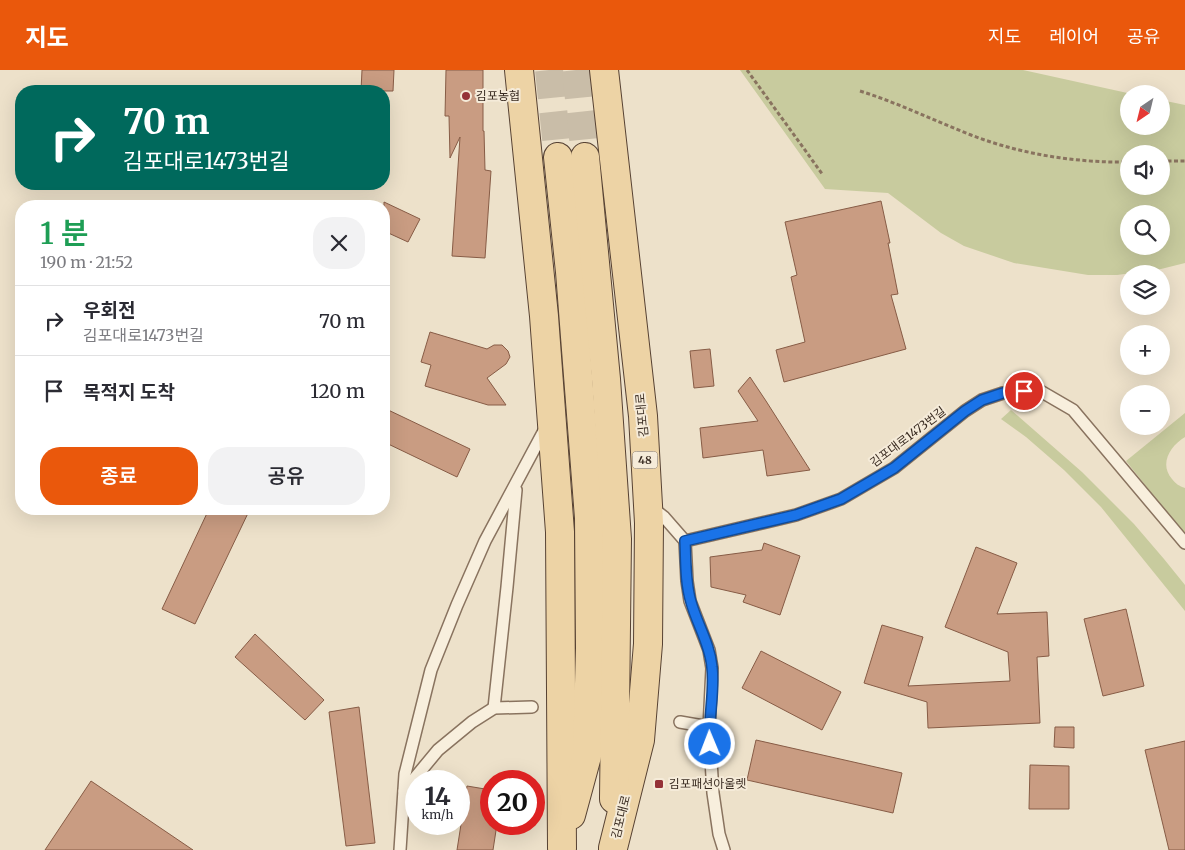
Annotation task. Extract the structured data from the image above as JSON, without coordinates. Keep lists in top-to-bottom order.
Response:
{
  "streets": {
    "main road": ["김포대로", "48"],
    "lane": ["김포대로1473번길"]
  },
  "places": {
    "other": ["김포농협"],
    "transit": ["김포패션아울렛"]
  },
  "north": "bottom left",
  "page": {
    "header": "지도",
    "nav": ["지도", "레이어", "공유"],
    "map_buttons": ["+", "−"],
    "turn": ["70 m", "김포대로1473번길"],
    "heading": ["1 분", "190 m · 21:52"],
    "list": [
      {
        "name": "우회전",
        "note": "김포대로1473번길",
        "value": "70 m"
      },
      {
        "name": "목적지 도착",
        "value": "120 m"
      }
    ],
    "buttons": ["종료", "공유"],
    "speed": "14 km/h",
    "limit": "20"
  }
}
